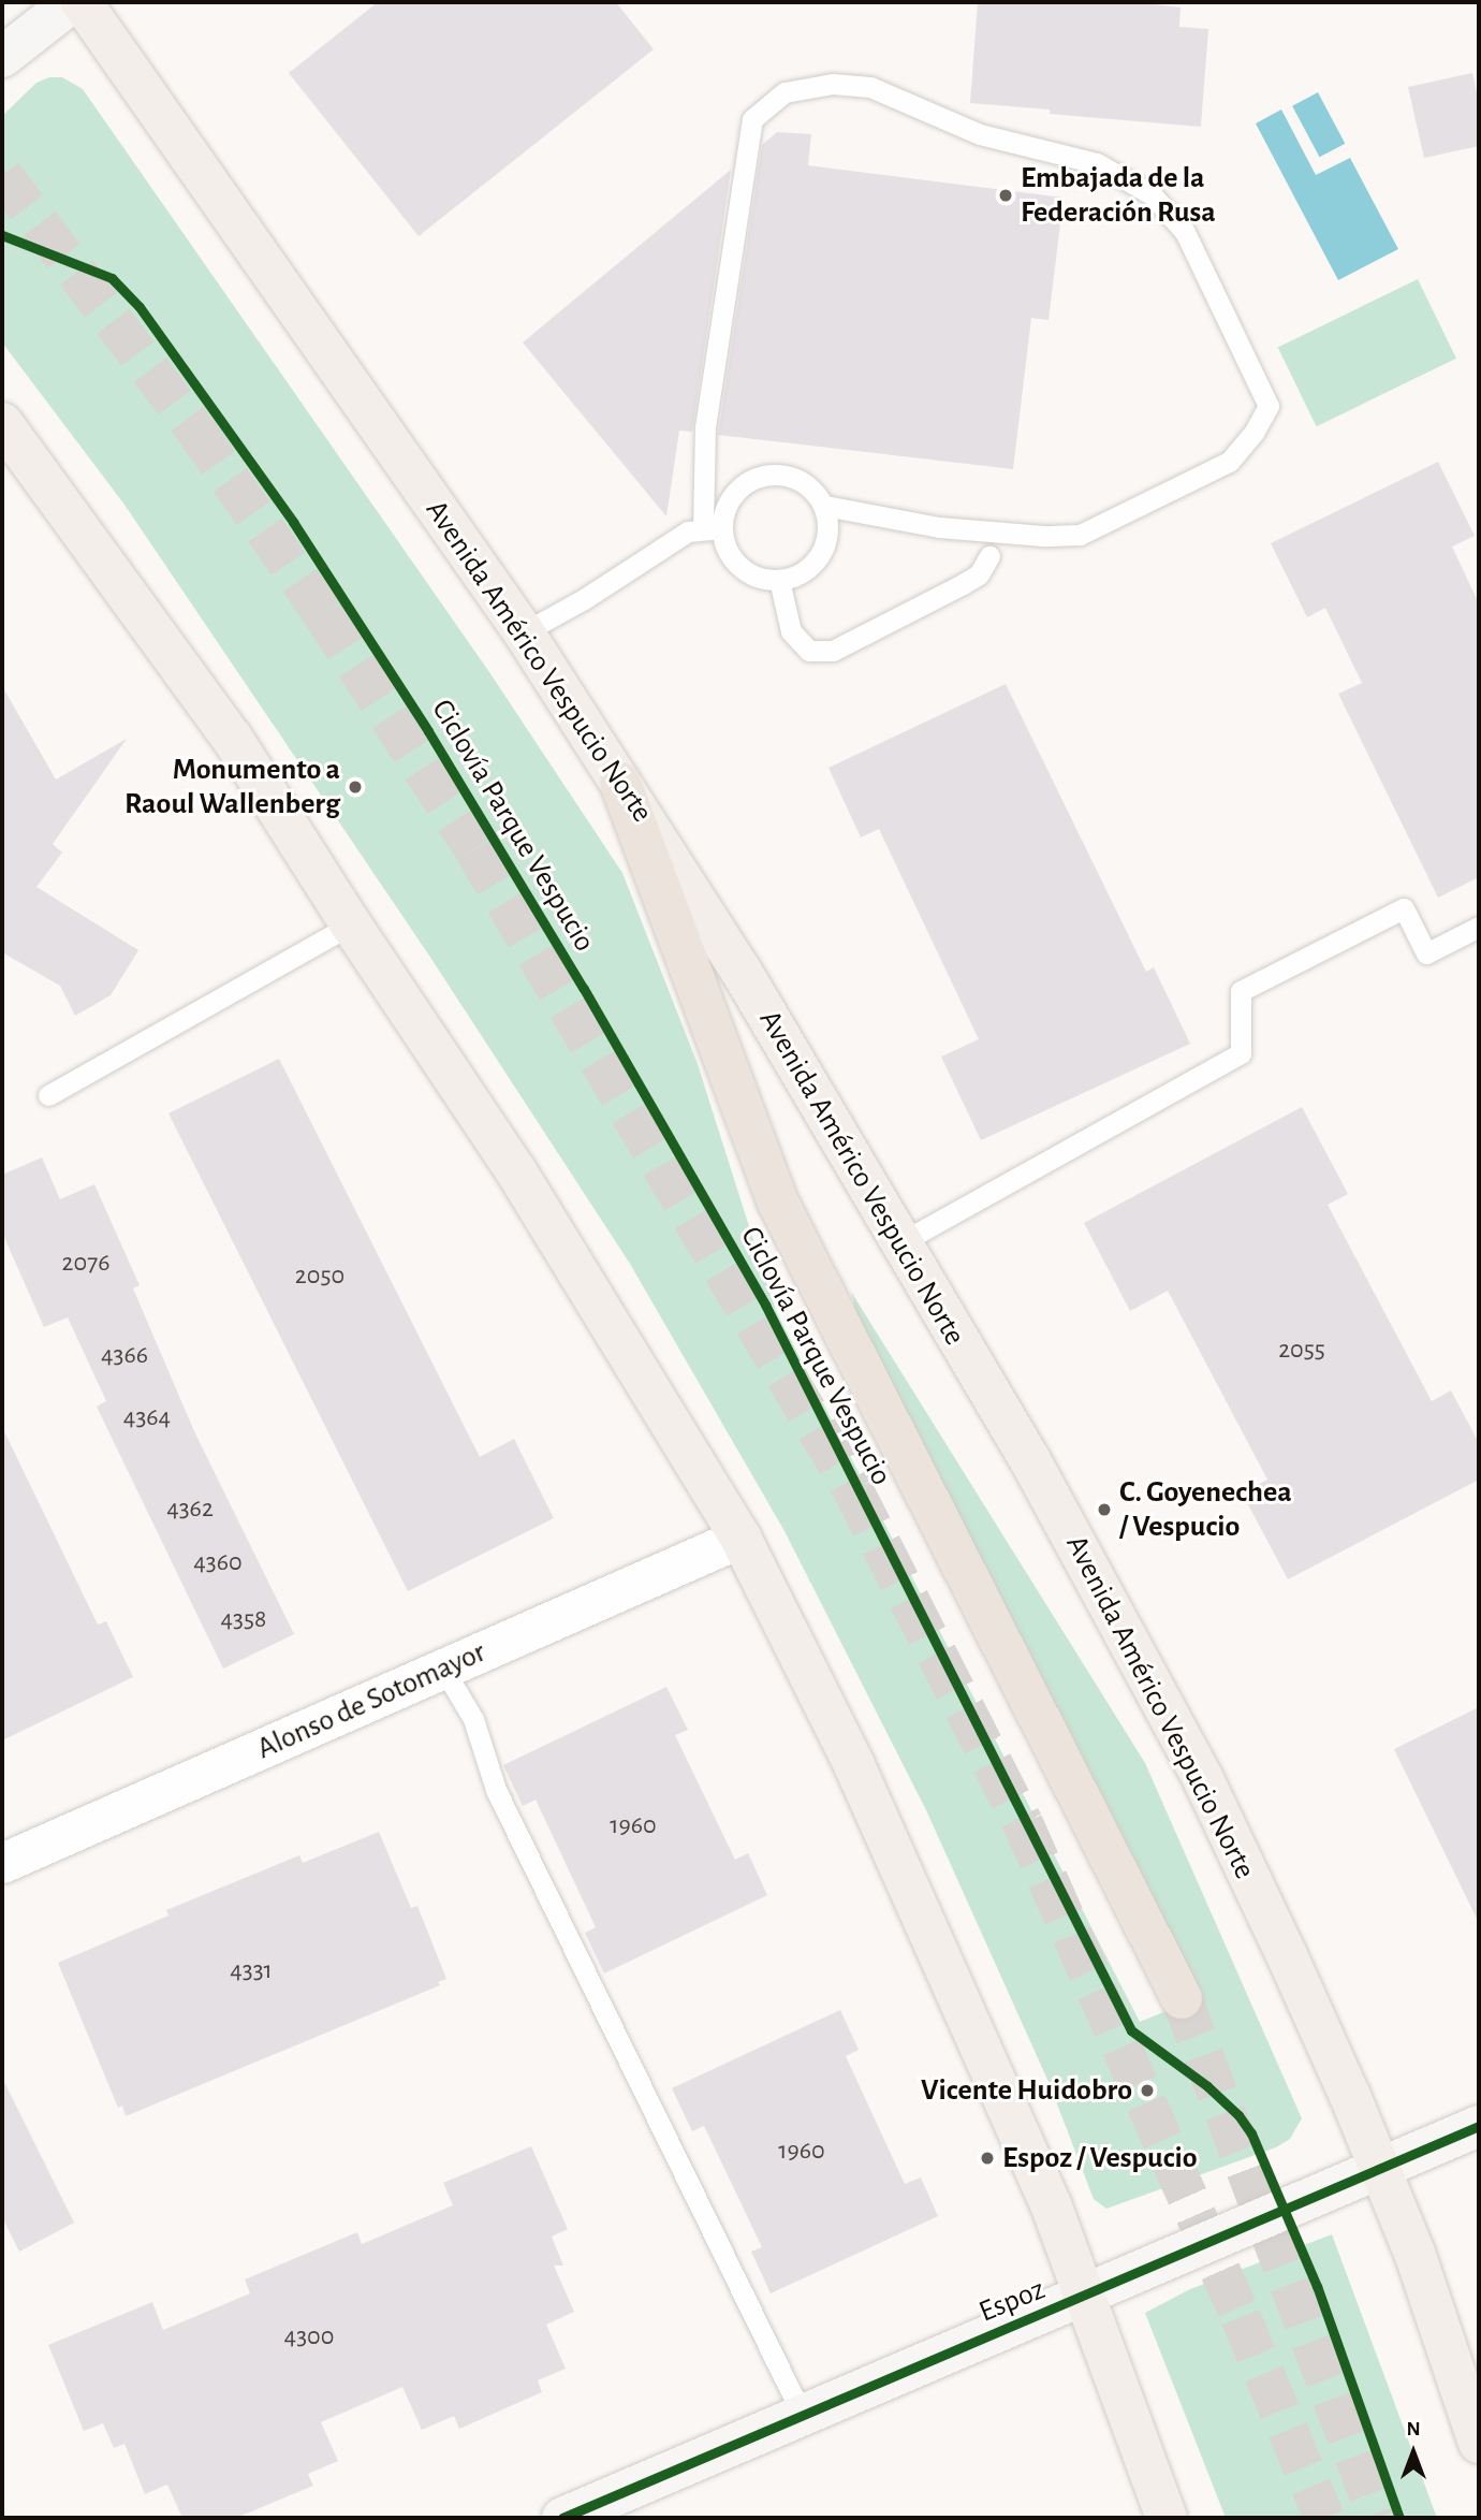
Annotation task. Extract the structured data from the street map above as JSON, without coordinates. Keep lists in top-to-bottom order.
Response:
{
  "streets": {
    "main road": ["Avenida Américo Vespucio Norte"],
    "street": ["Alonso de Sotomayor", "Espoz"],
    "cycle path": ["Ciclovía Parque Vespucio"]
  },
  "crossings": [
    ["Avenida Américo Vespucio Norte", "Espoz"]
  ],
  "places": [
    "Embajada de la Federación Rusa",
    "Monumento a Raoul Wallenberg",
    "C. Goyenechea / Vespucio",
    "Vicente Huidobro",
    "Espoz / Vespucio"
  ],
  "house_numbers": [
    "2076",
    "2050",
    "2055",
    "4366",
    "4364",
    "4362",
    "4360",
    "4358",
    "1960",
    "4331",
    "1960",
    "4300"
  ],
  "north": "top"
}
